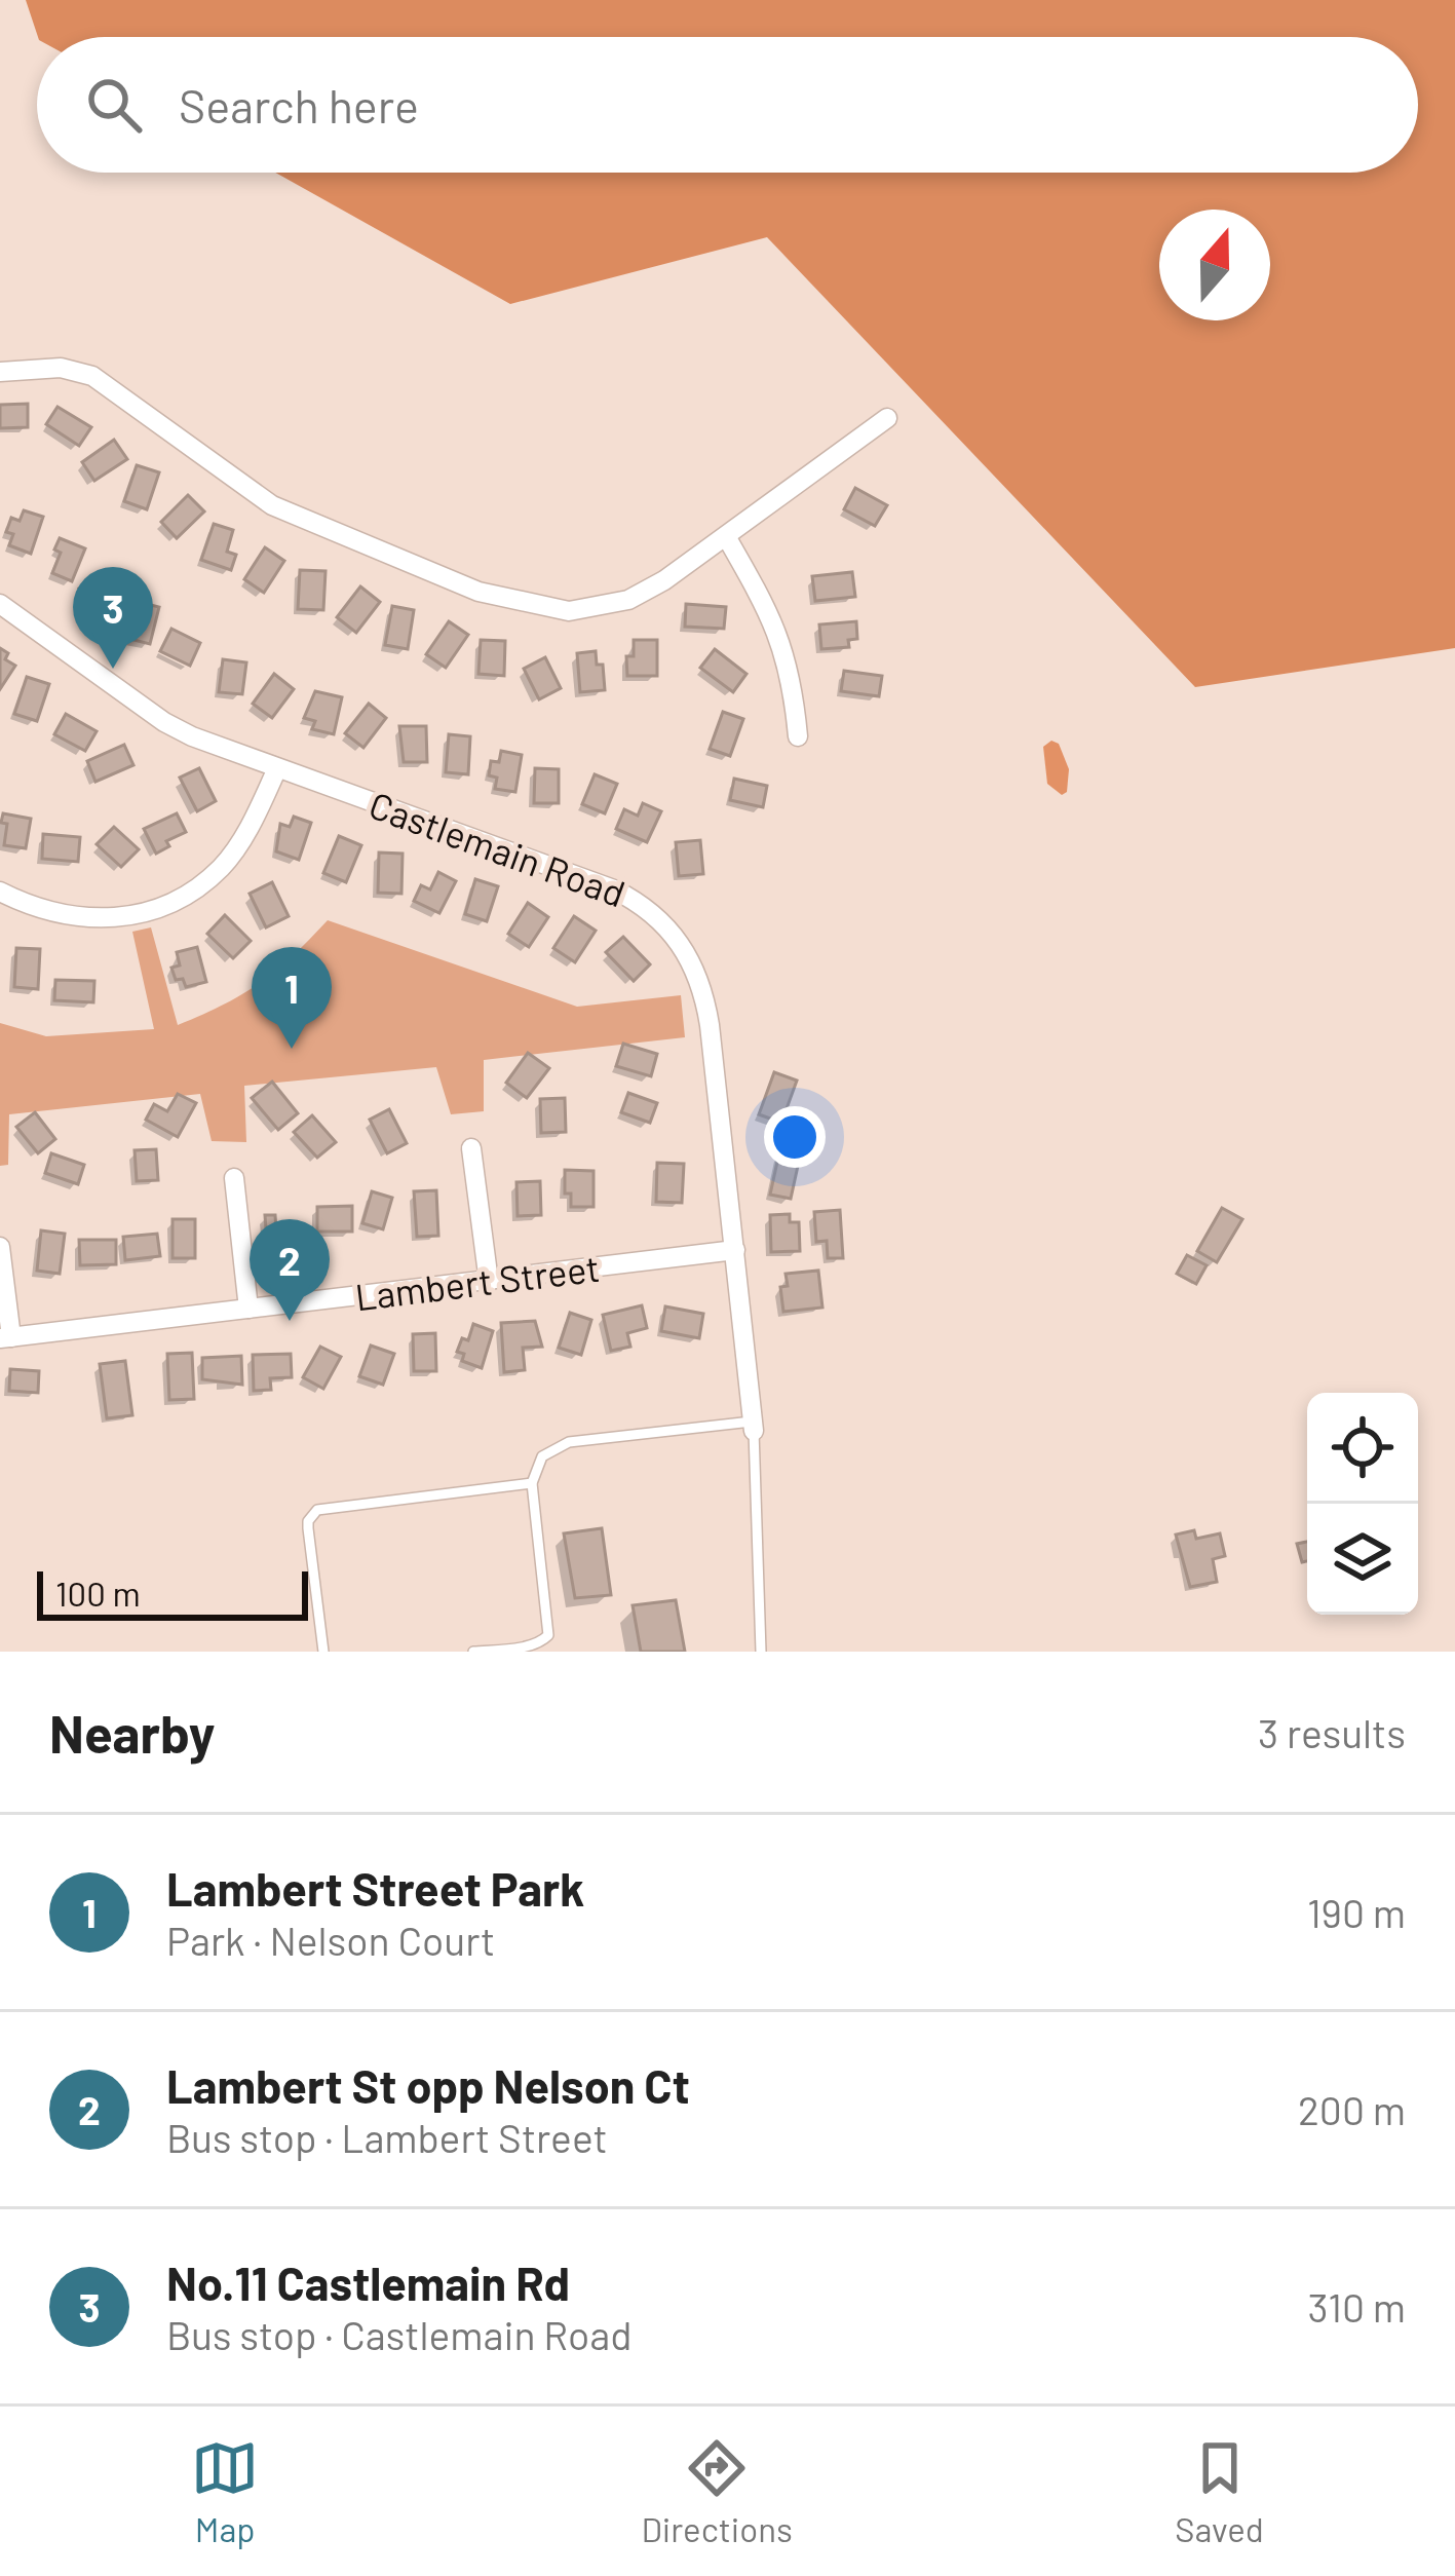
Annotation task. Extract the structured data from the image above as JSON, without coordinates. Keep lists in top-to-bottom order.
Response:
{
  "streets": {
    "street": ["Castlemain Road", "Lambert Street"]
  },
  "crossings": [
    ["Castlemain Road", "Lambert Street"]
  ],
  "scale_bar": "100 m",
  "north": "top",
  "page": {
    "search": "Search here",
    "pins": ["3", "1", "2"],
    "scale": "100 m",
    "heading": ["Nearby", "3 results"],
    "list": [
      {
        "mark": "1",
        "name": "Lambert Street Park",
        "note": "Park · Nelson Court",
        "value": "190 m"
      },
      {
        "mark": "2",
        "name": "Lambert St opp Nelson Ct",
        "note": "Bus stop · Lambert Street",
        "value": "200 m"
      },
      {
        "mark": "3",
        "name": "No.11 Castlemain Rd",
        "note": "Bus stop · Castlemain Road",
        "value": "310 m"
      }
    ],
    "nav": ["Map", "Directions", "Saved"]
  }
}
